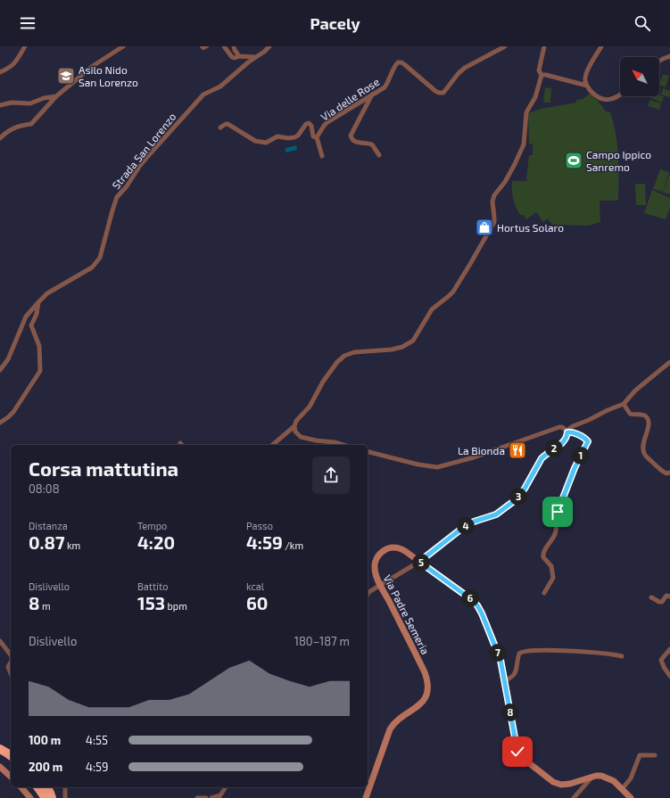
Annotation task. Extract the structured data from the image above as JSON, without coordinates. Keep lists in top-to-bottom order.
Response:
{
  "streets": {
    "main road": ["Via Padre Semeria"],
    "street": ["Via delle Rose", "Strada San Lorenzo"]
  },
  "places": {
    "school or university": ["Asilo Nido San Lorenzo"],
    "sports": ["Campo Ippico Sanremo"],
    "shop": ["Hortus Solaro"],
    "restaurant": ["La Bionda"]
  },
  "north": "top left",
  "page": {
    "header": "Pacely",
    "pins": [
      "2",
      "1",
      "3",
      "4",
      "5",
      "6",
      "7",
      "8"
    ],
    "heading": ["Corsa mattutina", "08:08"],
    "stats": [
      ["Distanza", "0.87 km"],
      ["Tempo", "4:20"],
      ["Passo", "4:59 /km"],
      ["Dislivello", "8 m"],
      ["Battito", "153 bpm"],
      ["kcal", "60"]
    ],
    "chart": ["Dislivello", "180–187 m"],
    "list": [
      {
        "name": "100 m",
        "note": "4:55"
      },
      {
        "name": "200 m",
        "note": "4:59"
      }
    ]
  }
}
